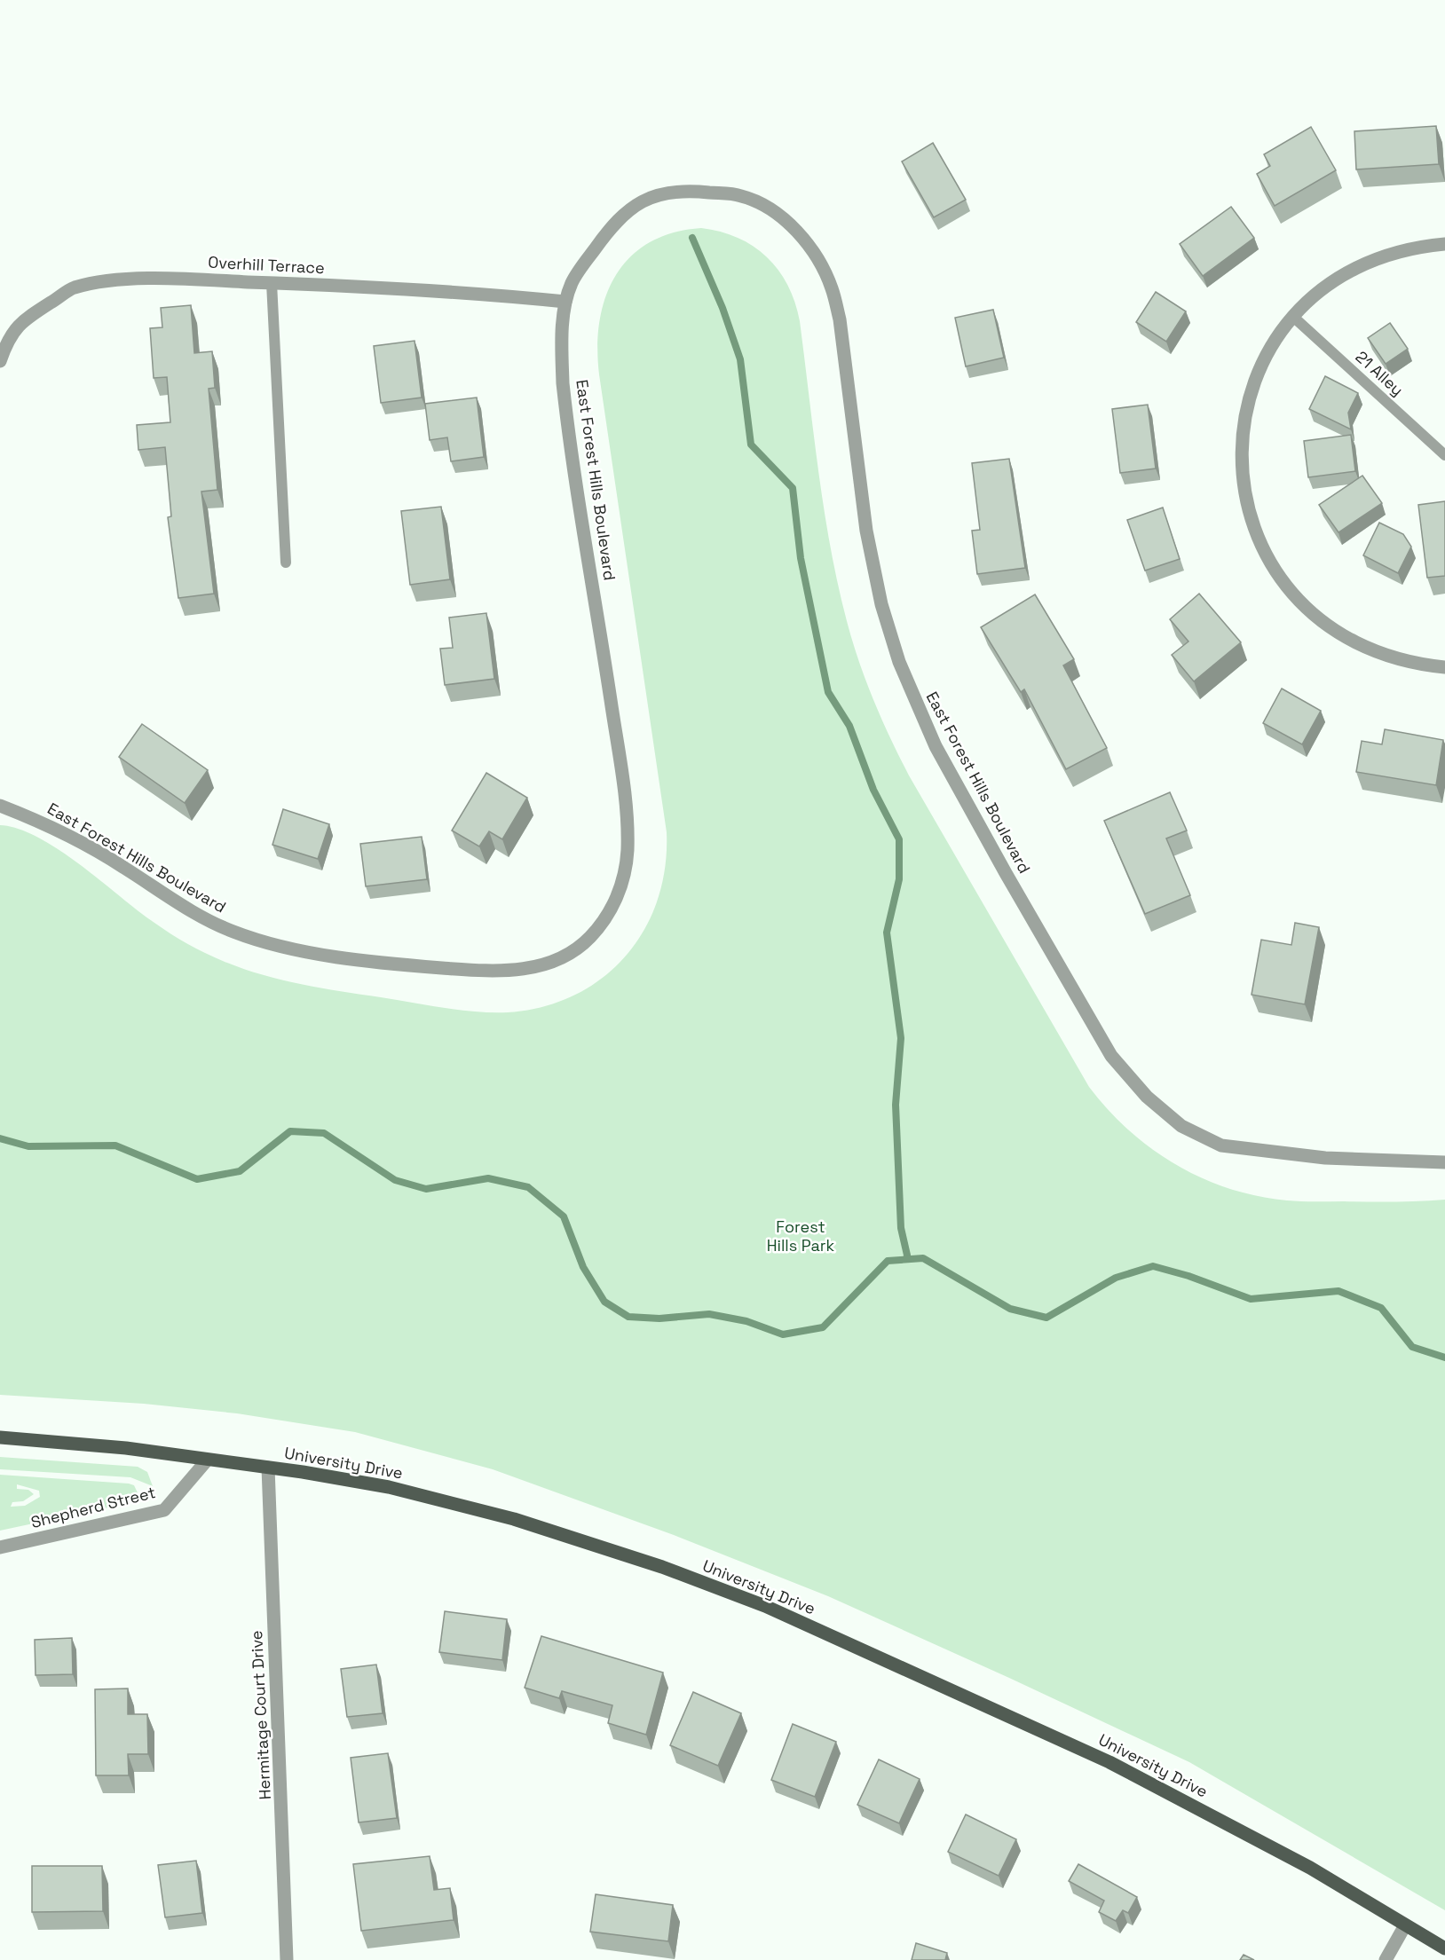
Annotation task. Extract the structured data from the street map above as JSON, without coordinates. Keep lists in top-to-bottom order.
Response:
{
  "streets": {
    "main road": ["University Drive"],
    "street": [
      "Overhill Terrace",
      "East Forest Hills Boulevard",
      "Shepherd Street",
      "Hermitage Court Drive"
    ],
    "lane": ["21 Alley"]
  },
  "crossings": [
    ["Overhill Terrace", "East Forest Hills Boulevard"],
    ["University Drive", "Shepherd Street"],
    ["University Drive", "Hermitage Court Drive"]
  ],
  "parks": ["Forest Hills Park"]
}
